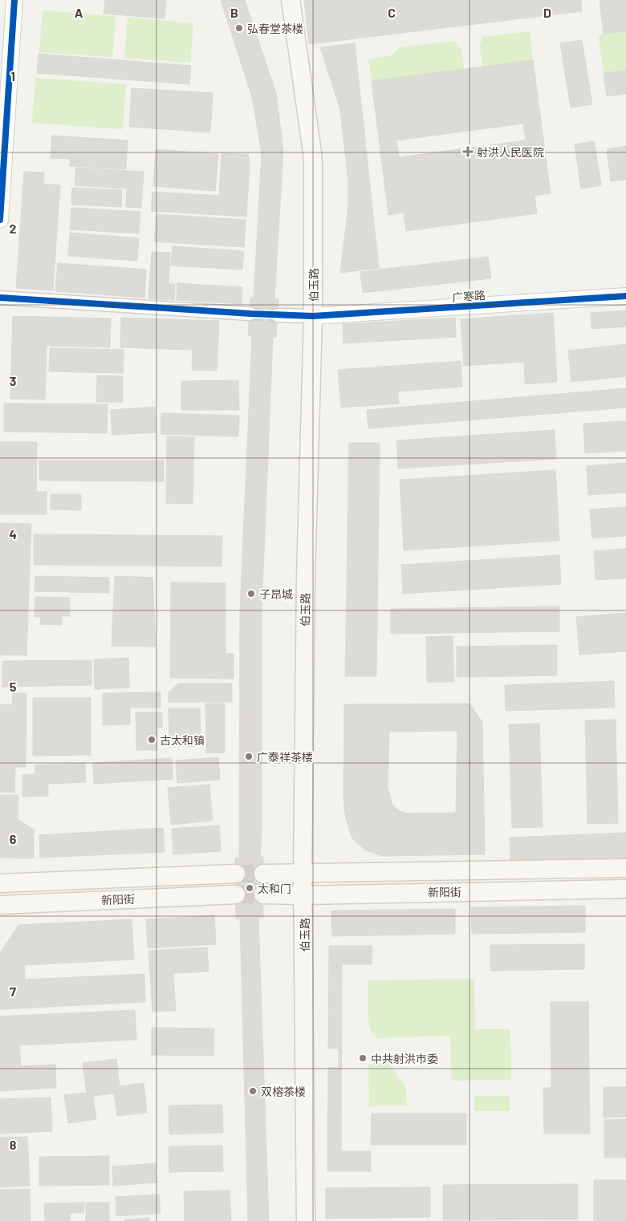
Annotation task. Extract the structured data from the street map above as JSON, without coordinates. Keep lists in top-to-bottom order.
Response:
{
  "streets": {
    "main road": ["伯玉路", "新阳街"],
    "street": ["广寒路"]
  },
  "crossings": [
    ["伯玉路", "广寒路"],
    ["伯玉路", "新阳街"]
  ],
  "places": {
    "other": [
      "弘春堂茶楼",
      "子昂城",
      "古太和镇",
      "广泰祥茶楼",
      "太和门",
      "中共射洪市委",
      "双榕茶楼"
    ],
    "health": ["射洪人民医院"]
  },
  "grid": {
    "columns": [
      "A",
      "B",
      "C",
      "D"
    ],
    "rows": [
      "1",
      "2",
      "3",
      "4",
      "5",
      "6",
      "7",
      "8"
    ]
  }
}
